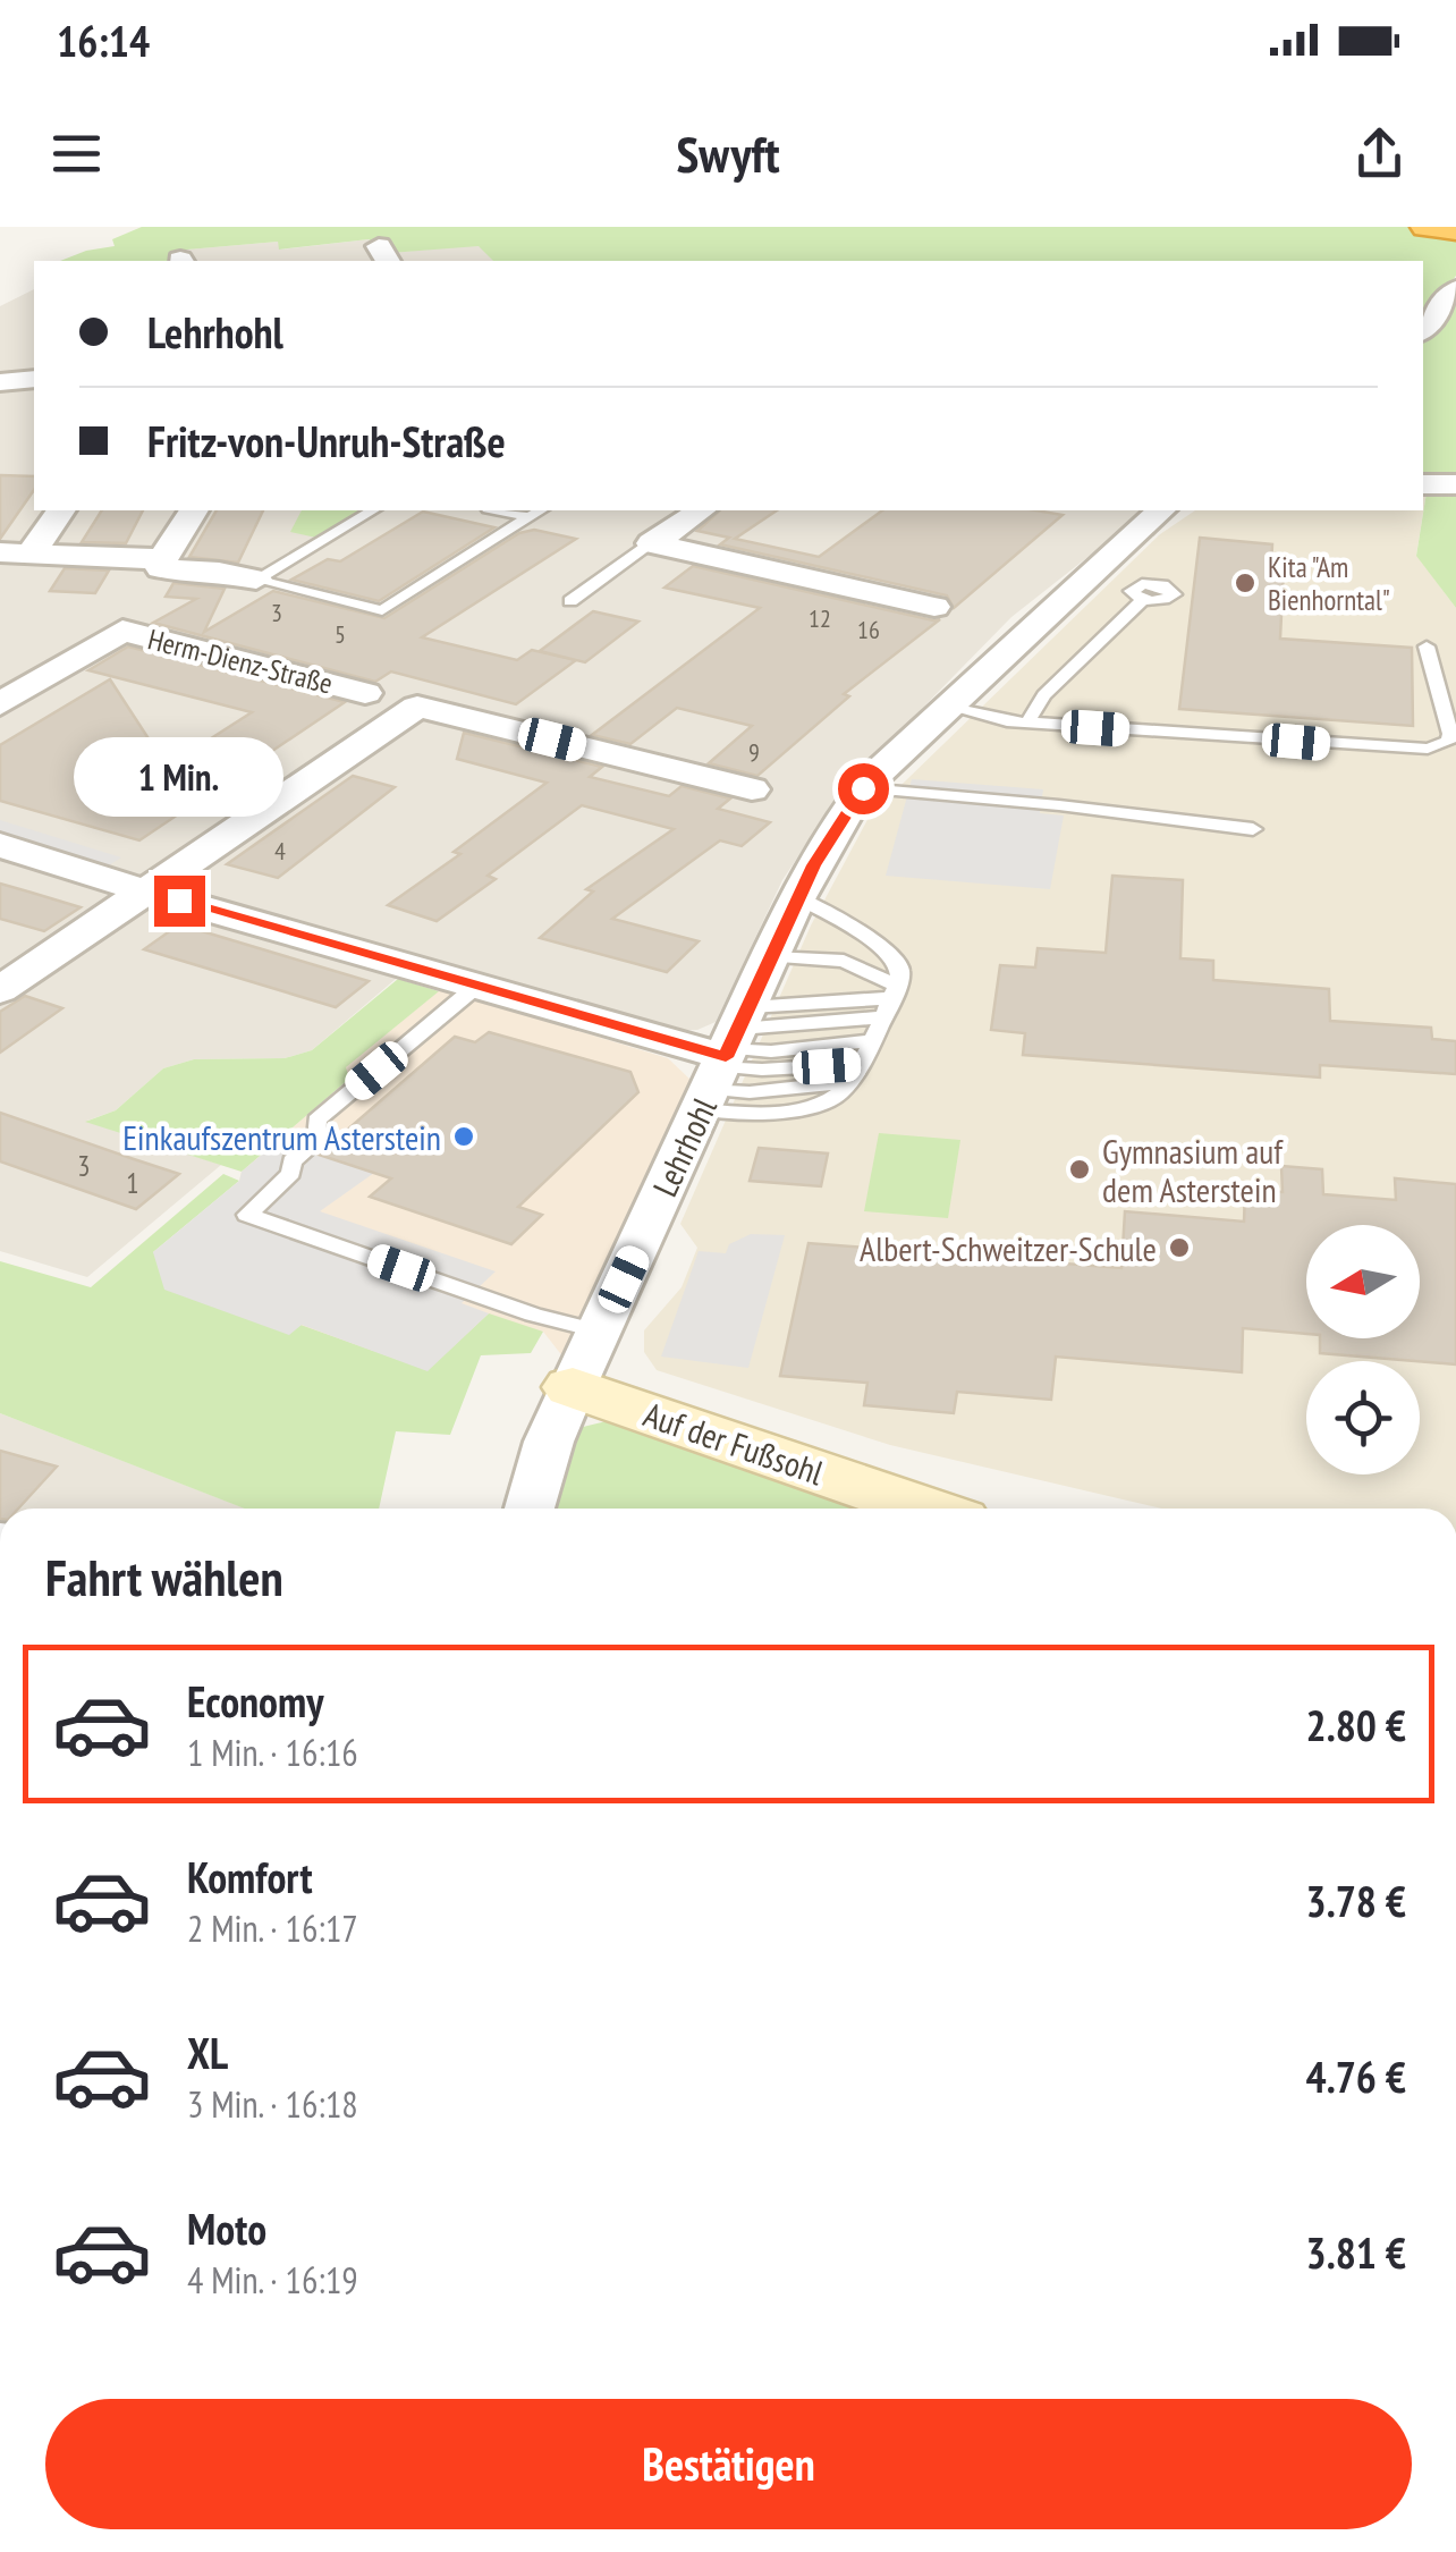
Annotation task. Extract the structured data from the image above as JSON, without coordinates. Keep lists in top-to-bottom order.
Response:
{
  "streets": {
    "street": ["Herm-Dienz-Straße", "Lehrhohl", "Auf der Fußsohl"]
  },
  "crossings": [
    ["Lehrhohl", "Auf der Fußsohl"]
  ],
  "places": [
    "Kita \"Am Bienhorntal\"",
    "Einkaufszentrum Asterstein",
    "Gymnasium auf dem Asterstein",
    "Albert-Schweitzer-Schule"
  ],
  "house_numbers": [
    "3",
    "12",
    "16",
    "5",
    "9",
    "4",
    "3",
    "1"
  ],
  "north": "left",
  "page": {
    "status": "16:14",
    "header": "Swyft",
    "banner": ["Lehrhohl", "Fritz-von-Unruh-Straße"],
    "bubble": "1 Min.",
    "heading": "Fahrt wählen",
    "list": [
      {
        "name": "Economy",
        "note": "1 Min. · 16:16",
        "value": "2.80 €"
      },
      {
        "name": "Komfort",
        "note": "2 Min. · 16:17",
        "value": "3.78 €"
      },
      {
        "name": "XL",
        "note": "3 Min. · 16:18",
        "value": "4.76 €"
      },
      {
        "name": "Moto",
        "note": "4 Min. · 16:19",
        "value": "3.81 €"
      }
    ],
    "buttons": "Bestätigen"
  }
}
